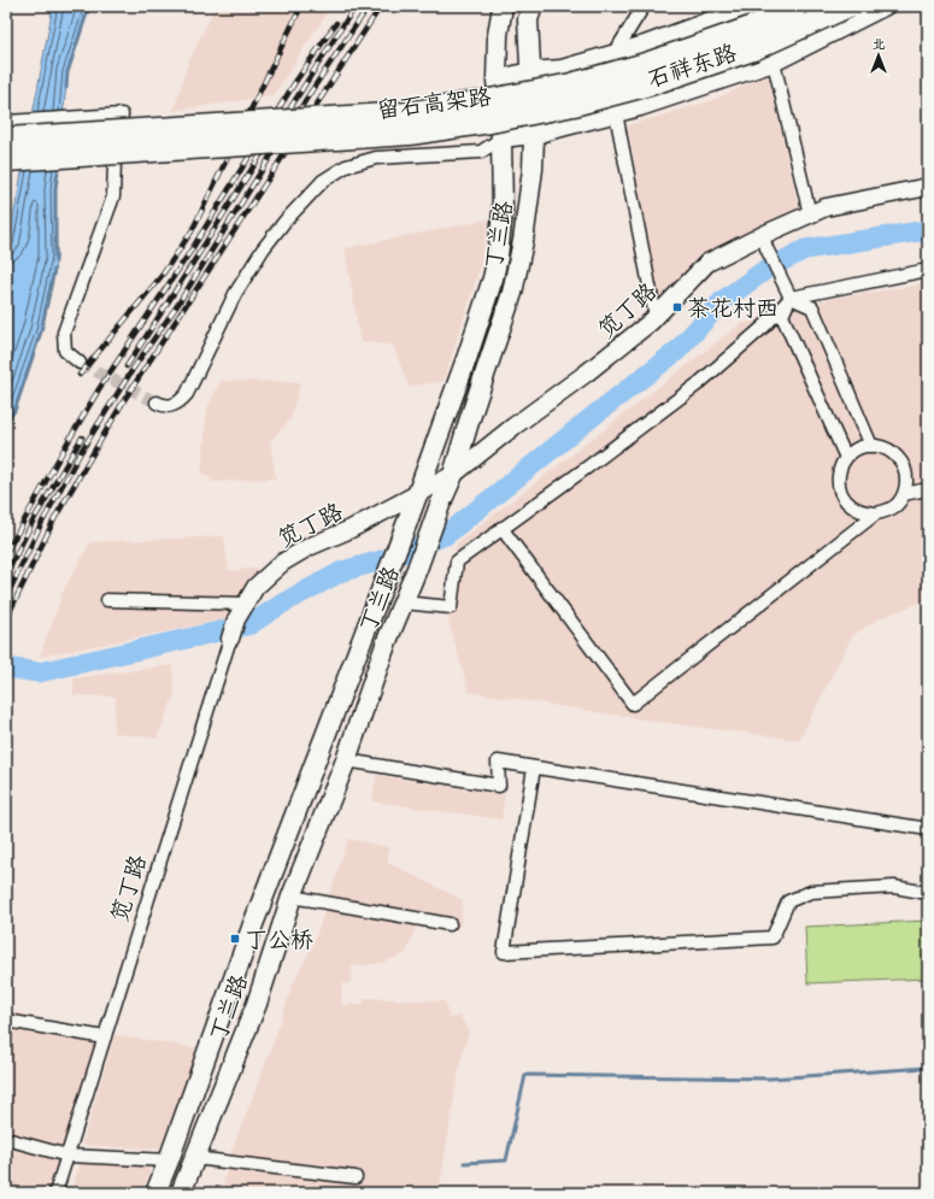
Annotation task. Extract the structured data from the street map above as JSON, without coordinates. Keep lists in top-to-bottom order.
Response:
{
  "streets": {
    "highway": ["留石高架路"],
    "main road": ["丁兰路"],
    "street": ["石祥东路", "笕丁路"]
  },
  "crossings": [
    ["石祥东路", "丁兰路"],
    ["丁兰路", "笕丁路"]
  ],
  "places": {
    "transit": ["茶花村西", "丁公桥"]
  },
  "north": "top"
}
